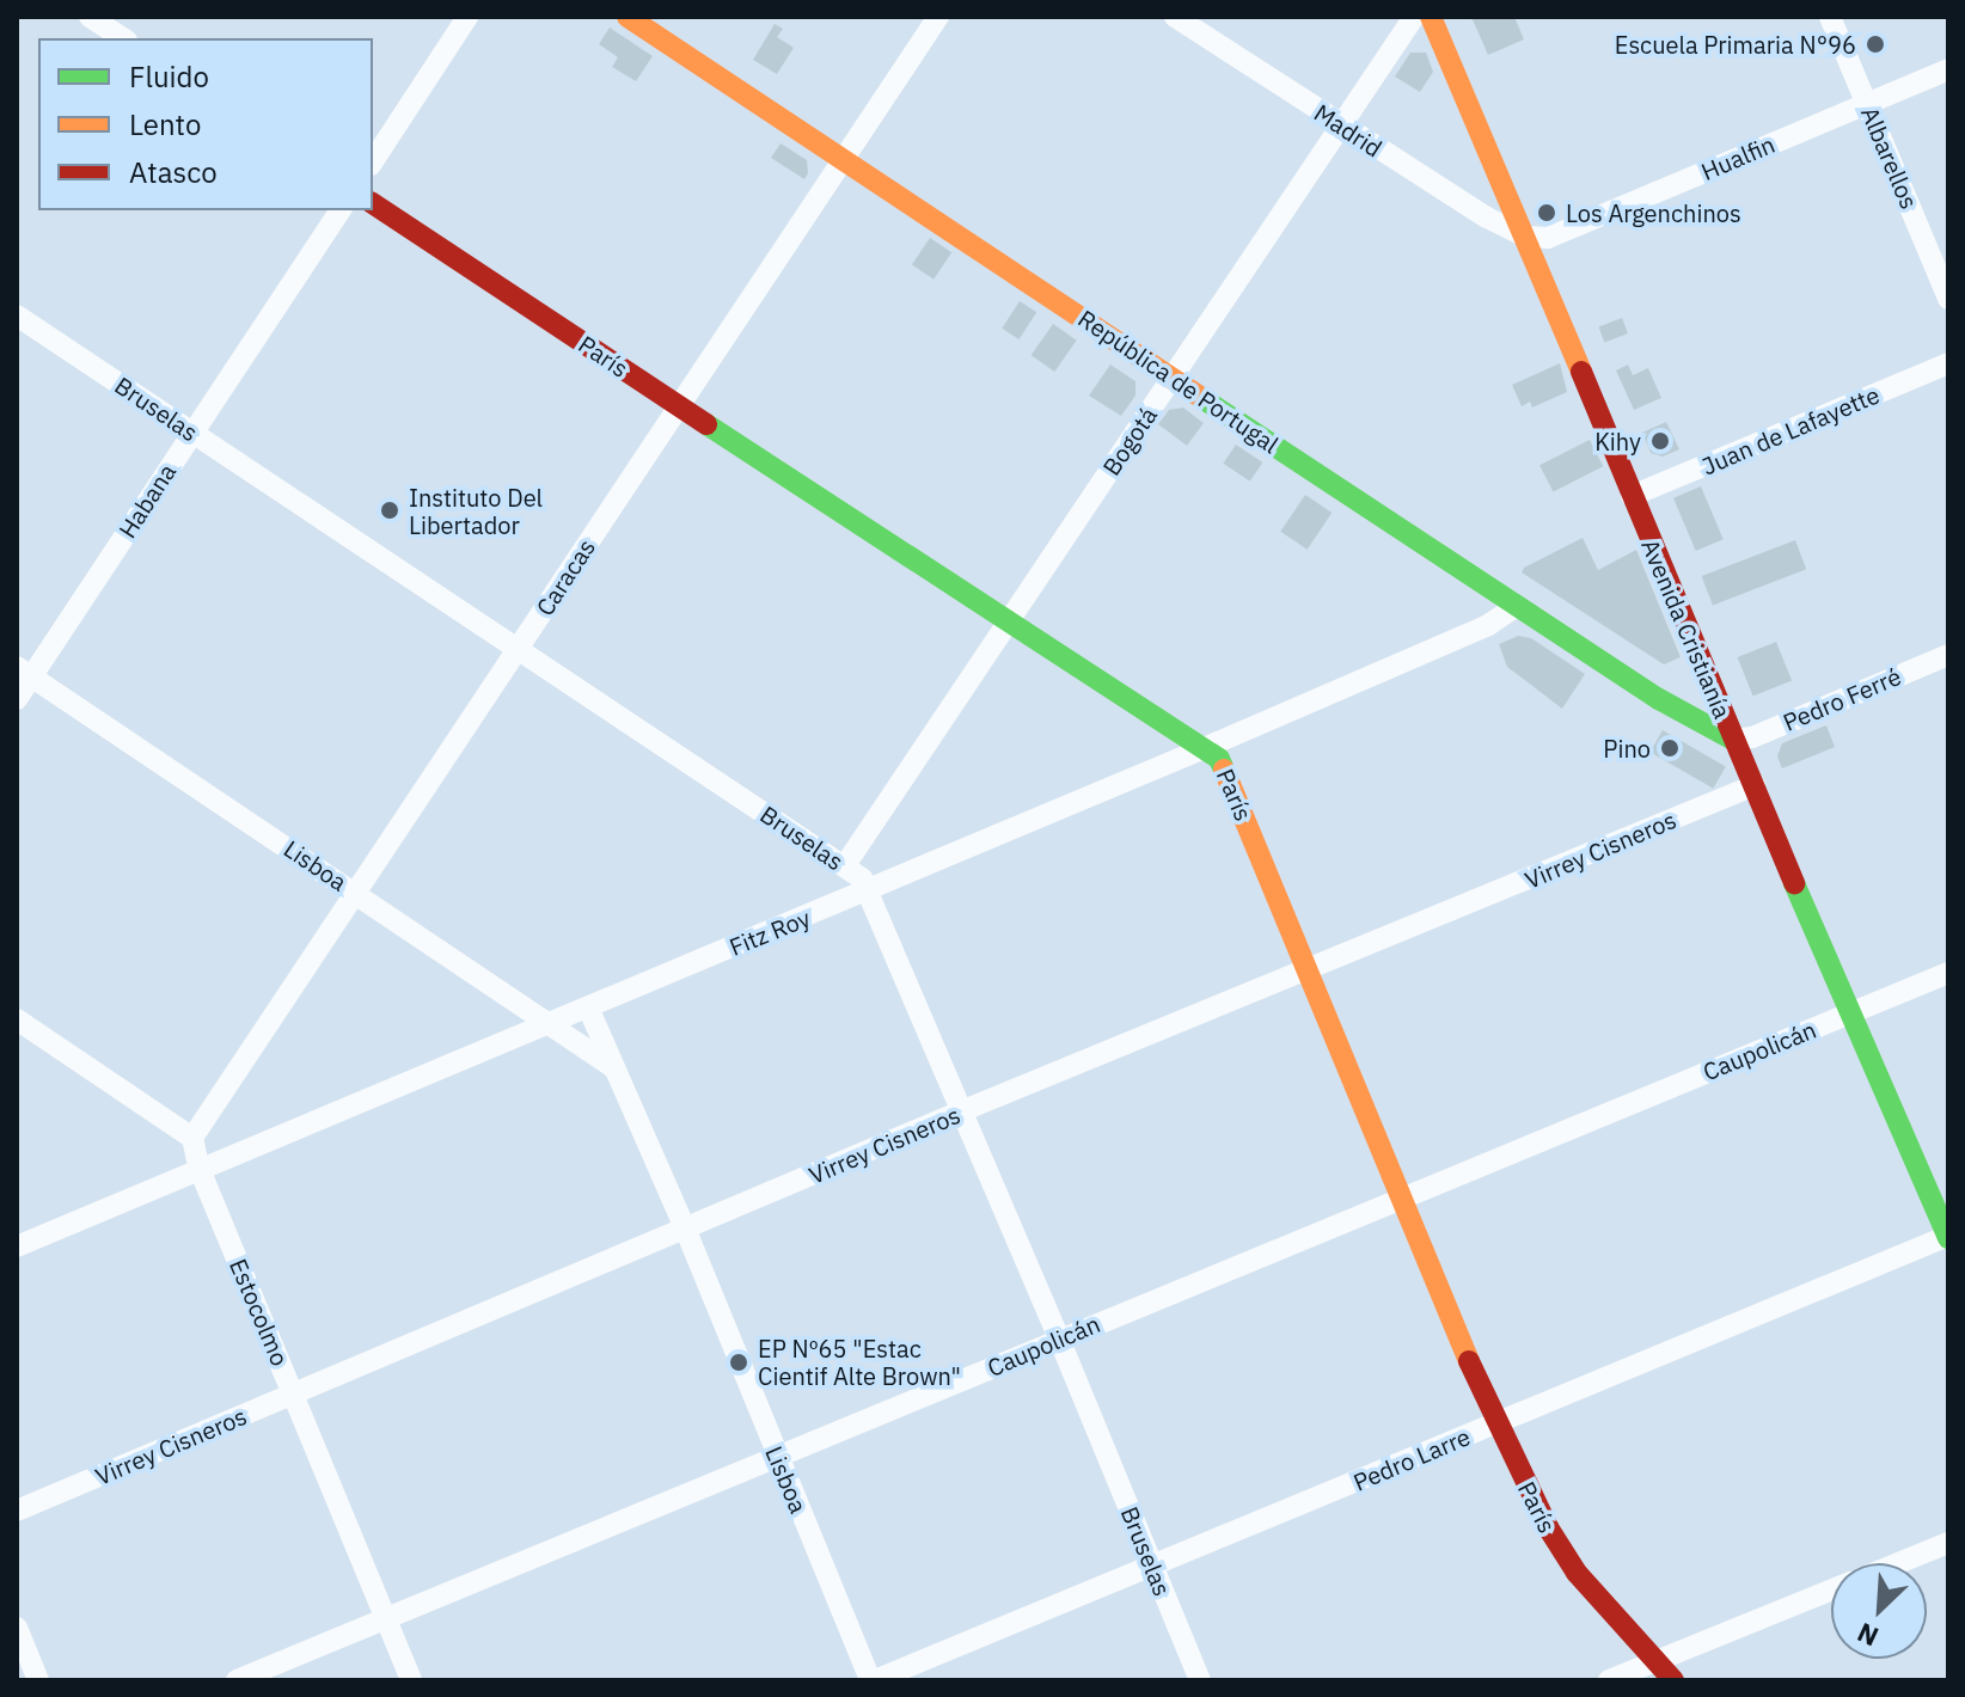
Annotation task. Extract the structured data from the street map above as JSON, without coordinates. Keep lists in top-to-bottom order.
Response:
{
  "streets": {
    "main road": ["París", "República de Portugal", "Avenida Cristianía"],
    "street": [
      "Madrid",
      "Hualfin",
      "Albarellos",
      "Bruselas",
      "Juan de Lafayette",
      "Bogotá",
      "Habana",
      "Caracas",
      "Pedro Ferré",
      "Virrey Cisneros",
      "Lisboa",
      "Fitz Roy",
      "Caupolicán",
      "Estocolmo",
      "Pedro Larre"
    ]
  },
  "crossings": [
    ["Madrid", "Hualfin"],
    ["Madrid", "Bogotá"],
    ["Madrid", "Avenida Cristianía"],
    ["Hualfin", "Albarellos"],
    ["Hualfin", "Avenida Cristianía"],
    ["París", "Bogotá"],
    ["París", "Caracas"],
    ["París", "Virrey Cisneros"],
    ["París", "Fitz Roy"],
    ["París", "Caupolicán"],
    ["París", "Pedro Larre"],
    ["República de Portugal", "Bogotá"],
    ["República de Portugal", "Caracas"],
    ["República de Portugal", "Avenida Cristianía"],
    ["República de Portugal", "Pedro Ferré"],
    ["República de Portugal", "Fitz Roy"],
    ["Bruselas", "Bogotá"],
    ["Bruselas", "Habana"],
    ["Bruselas", "Caracas"],
    ["Bruselas", "Virrey Cisneros"],
    ["Bruselas", "Fitz Roy"],
    ["Bruselas", "Caupolicán"],
    ["Bruselas", "Pedro Larre"],
    ["Juan de Lafayette", "Avenida Cristianía"],
    ["Habana", "Lisboa"],
    ["Caracas", "Lisboa"],
    ["Caracas", "Estocolmo"],
    ["Avenida Cristianía", "Pedro Ferré"],
    ["Avenida Cristianía", "Virrey Cisneros"],
    ["Avenida Cristianía", "Caupolicán"],
    ["Avenida Cristianía", "Pedro Larre"],
    ["Virrey Cisneros", "Lisboa"],
    ["Virrey Cisneros", "Estocolmo"],
    ["Lisboa", "Fitz Roy"],
    ["Lisboa", "Caupolicán"],
    ["Lisboa", "Pedro Larre"],
    ["Fitz Roy", "Estocolmo"],
    ["Caupolicán", "Estocolmo"]
  ],
  "places": [
    "Escuela Primaria N°96",
    "Los Argenchinos",
    "Kihy",
    "Instituto Del Libertador",
    "Pino",
    "EP Nº65 \"Estac Cientif Alte Brown\""
  ],
  "legend": ["Fluido", "Lento", "Atasco"],
  "north": "bottom left"
}
